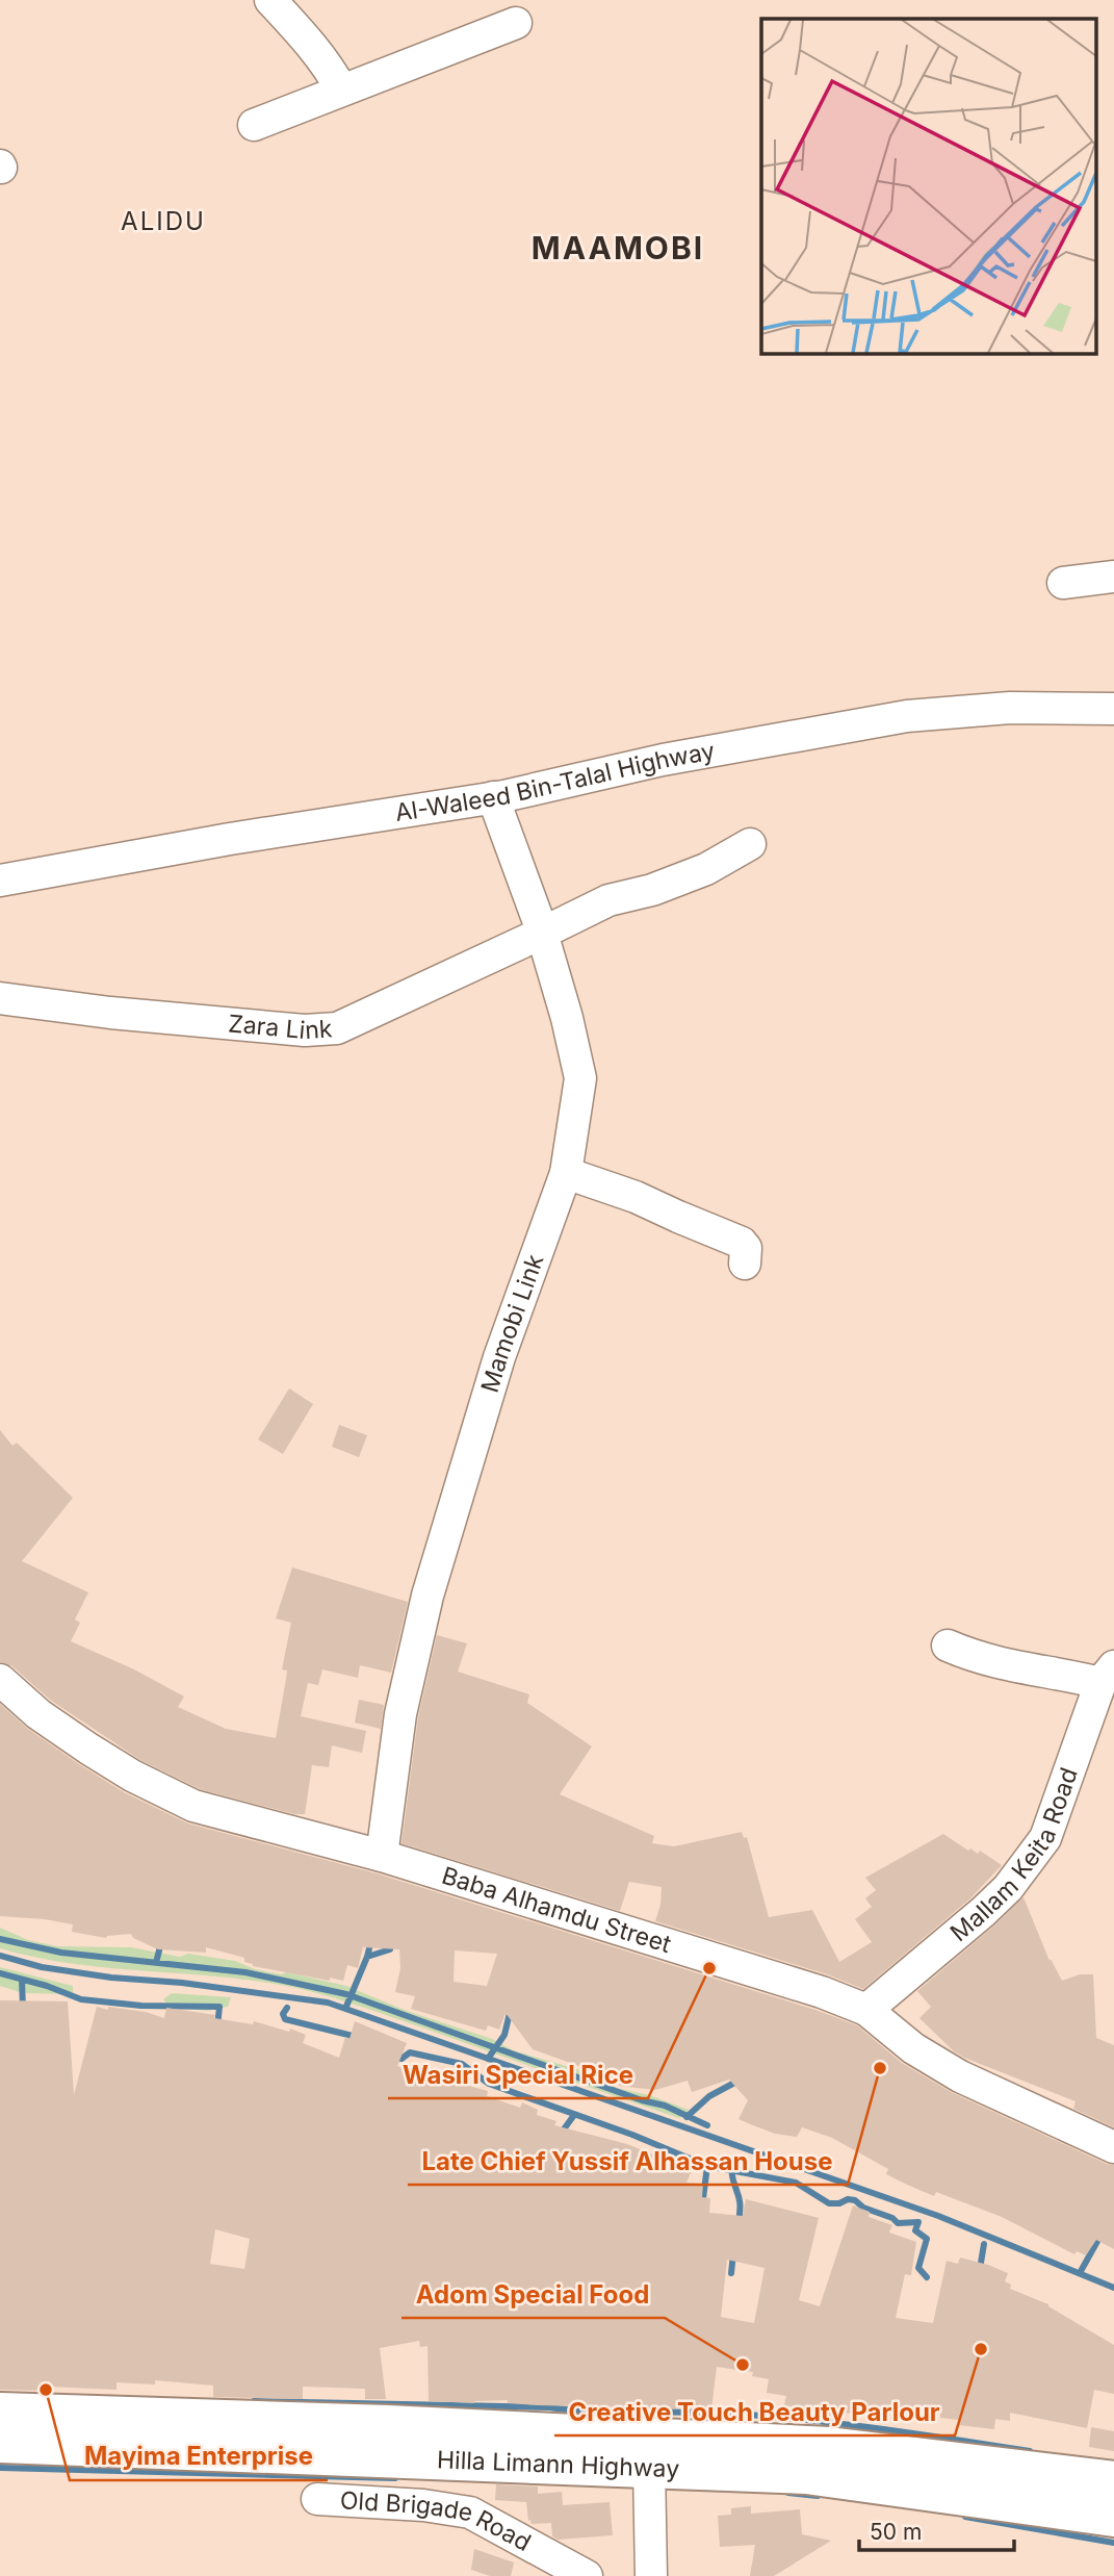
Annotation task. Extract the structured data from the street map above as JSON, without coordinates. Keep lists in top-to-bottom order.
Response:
{
  "streets": {
    "main road": ["Hilla Limann Highway"],
    "street": [
      "Al-Waleed Bin-Talal Highway",
      "Zara Link",
      "Mamobi Link",
      "Mallam Keita Road",
      "Baba Alhamdu Street",
      "Old Brigade Road"
    ]
  },
  "crossings": [
    ["Al-Waleed Bin-Talal Highway", "Mamobi Link"],
    ["Zara Link", "Mamobi Link"],
    ["Mamobi Link", "Baba Alhamdu Street"],
    ["Mallam Keita Road", "Baba Alhamdu Street"]
  ],
  "districts": ["ALIDU", "MAAMOBI"],
  "places": [
    "Wasiri Special Rice",
    "Late Chief Yussif Alhassan House",
    "Creative Touch Beauty Parlour",
    "Adom Special Food",
    "Mayima Enterprise"
  ],
  "scale_bar": "50 m"
}
